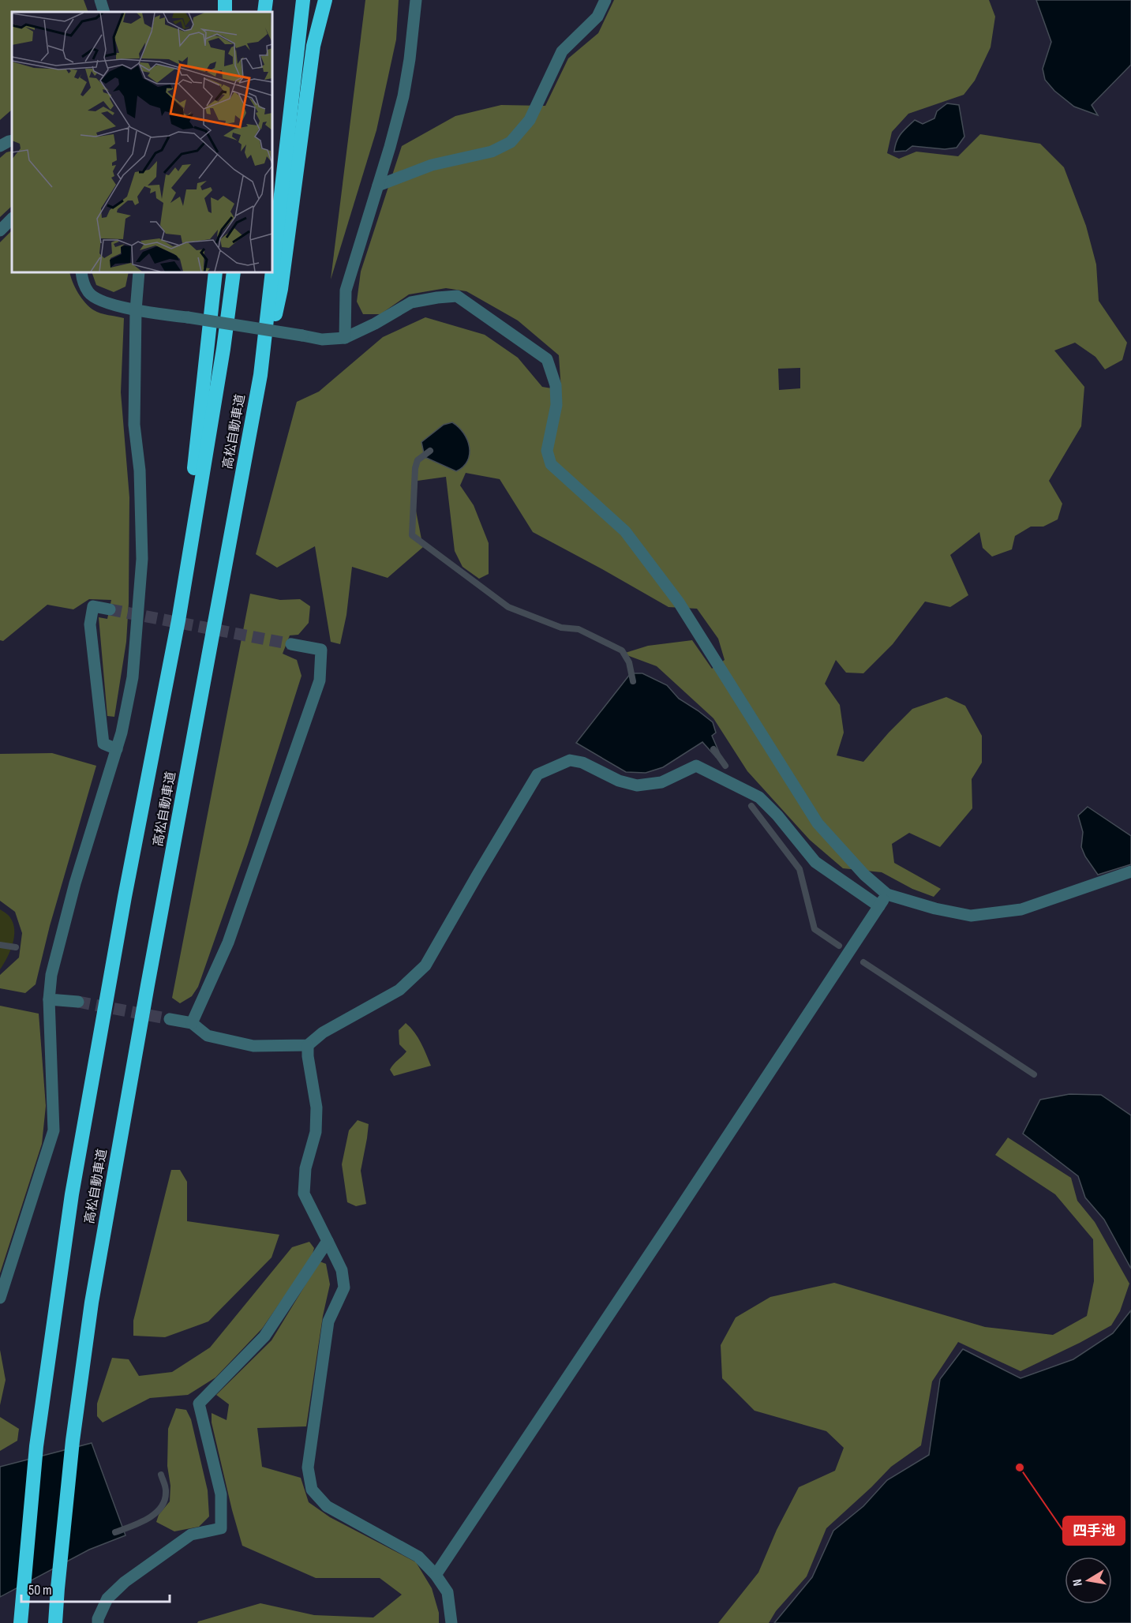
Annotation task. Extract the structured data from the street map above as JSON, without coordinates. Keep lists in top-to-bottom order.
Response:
{
  "streets": {
    "highway": ["高松自動車道"]
  },
  "places": ["四手池"],
  "scale_bar": "50 m",
  "north": "left"
}
